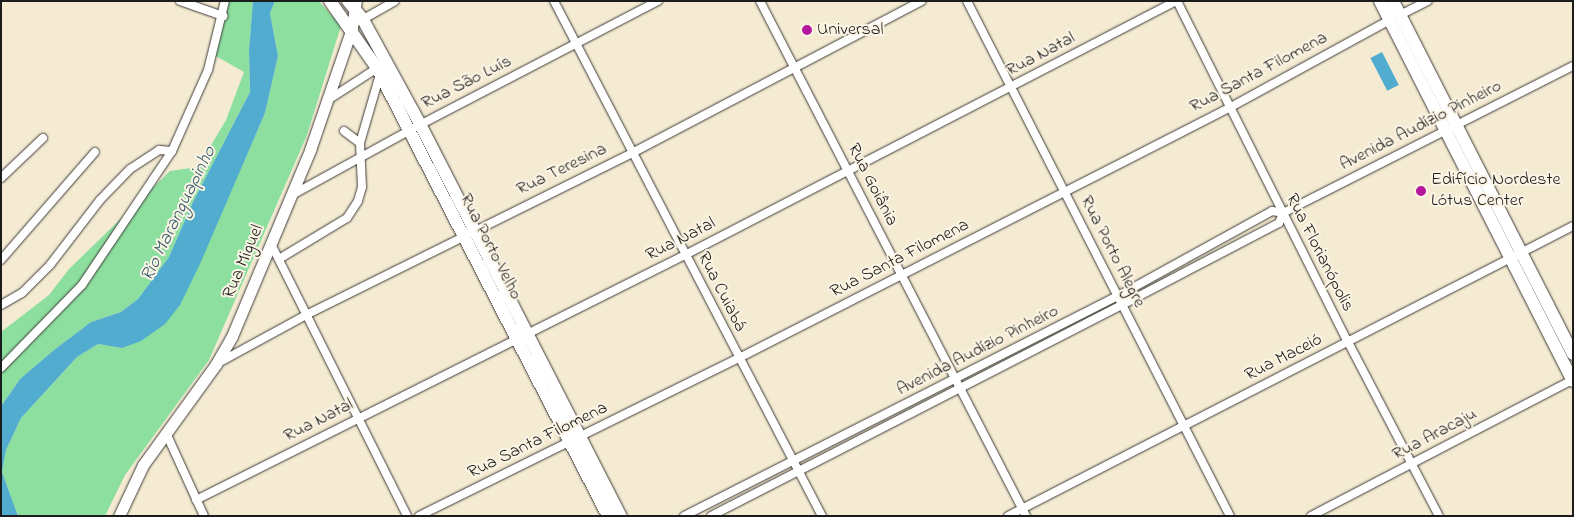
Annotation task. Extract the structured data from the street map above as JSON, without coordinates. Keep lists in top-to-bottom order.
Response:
{
  "streets": {
    "main road": ["Rua Porto Velho", "Rua Miguel"],
    "street": [
      "Rua Natal",
      "Rua Santa Filomena",
      "Rua São Luís",
      "Avenida Audízio Pinheiro",
      "Rua Teresina",
      "Rua Goiânia",
      "Rua Porto Alegre",
      "Rua Florianópolis",
      "Rua Cuiabá",
      "Rua Maceió",
      "Rua Aracaju"
    ]
  },
  "crossings": [
    ["Rua Natal", "Rua Goiânia"],
    ["Rua Natal", "Rua Porto Velho"],
    ["Rua Natal", "Rua Porto Alegre"],
    ["Rua Natal", "Rua Florianópolis"],
    ["Rua Natal", "Rua Cuiabá"],
    ["Rua Santa Filomena", "Rua Goiânia"],
    ["Rua Santa Filomena", "Rua Porto Velho"],
    ["Rua Santa Filomena", "Rua Porto Alegre"],
    ["Rua Santa Filomena", "Rua Florianópolis"],
    ["Rua Santa Filomena", "Rua Cuiabá"],
    ["Rua São Luís", "Rua Porto Velho"],
    ["Rua São Luís", "Rua Miguel"],
    ["Rua São Luís", "Rua Cuiabá"],
    ["Avenida Audízio Pinheiro", "Rua Goiânia"],
    ["Avenida Audízio Pinheiro", "Rua Porto Alegre"],
    ["Avenida Audízio Pinheiro", "Rua Florianópolis"],
    ["Avenida Audízio Pinheiro", "Rua Cuiabá"],
    ["Rua Teresina", "Rua Goiânia"],
    ["Rua Teresina", "Rua Porto Velho"],
    ["Rua Teresina", "Rua Miguel"],
    ["Rua Teresina", "Rua Cuiabá"],
    ["Rua Goiânia", "Rua Maceió"],
    ["Rua Porto Velho", "Rua Miguel"],
    ["Rua Porto Alegre", "Rua Maceió"],
    ["Rua Florianópolis", "Rua Maceió"],
    ["Rua Florianópolis", "Rua Aracaju"]
  ],
  "water": ["Rio Maranguapinho"],
  "places": ["Universal", "Edifício Nordeste Lótus Center"]
}
